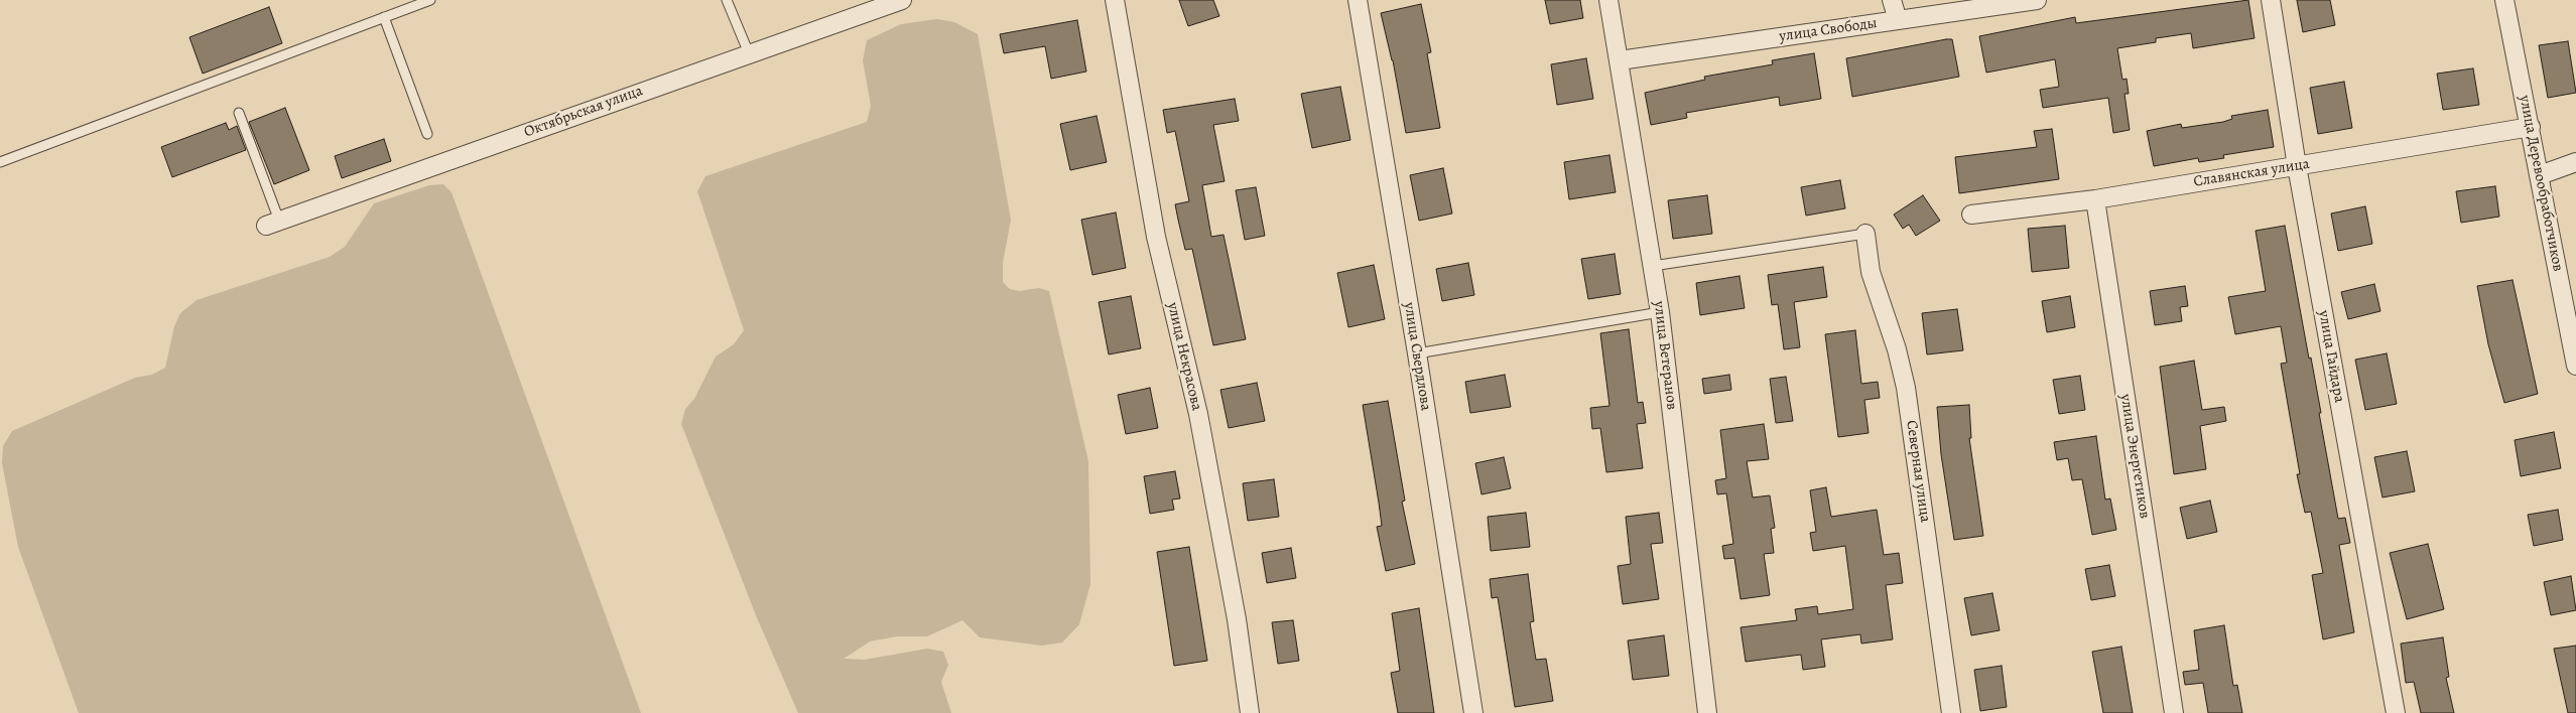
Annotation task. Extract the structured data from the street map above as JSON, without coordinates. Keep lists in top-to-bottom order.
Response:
{
  "streets": {
    "street": [
      "улица Свободы",
      "Октябрьская улица",
      "Славянская улица",
      "улица Деревообработчиков",
      "улица Ветеранов",
      "улица Некрасова",
      "улица Свердлова",
      "улица Гайдара",
      "улица Энергетиков",
      "Северная улица"
    ]
  },
  "crossings": [
    ["улица Свободы", "улица Ветеранов"],
    ["Славянская улица", "улица Деревообработчиков"],
    ["Славянская улица", "улица Гайдара"],
    ["Славянская улица", "улица Энергетиков"]
  ]
}
